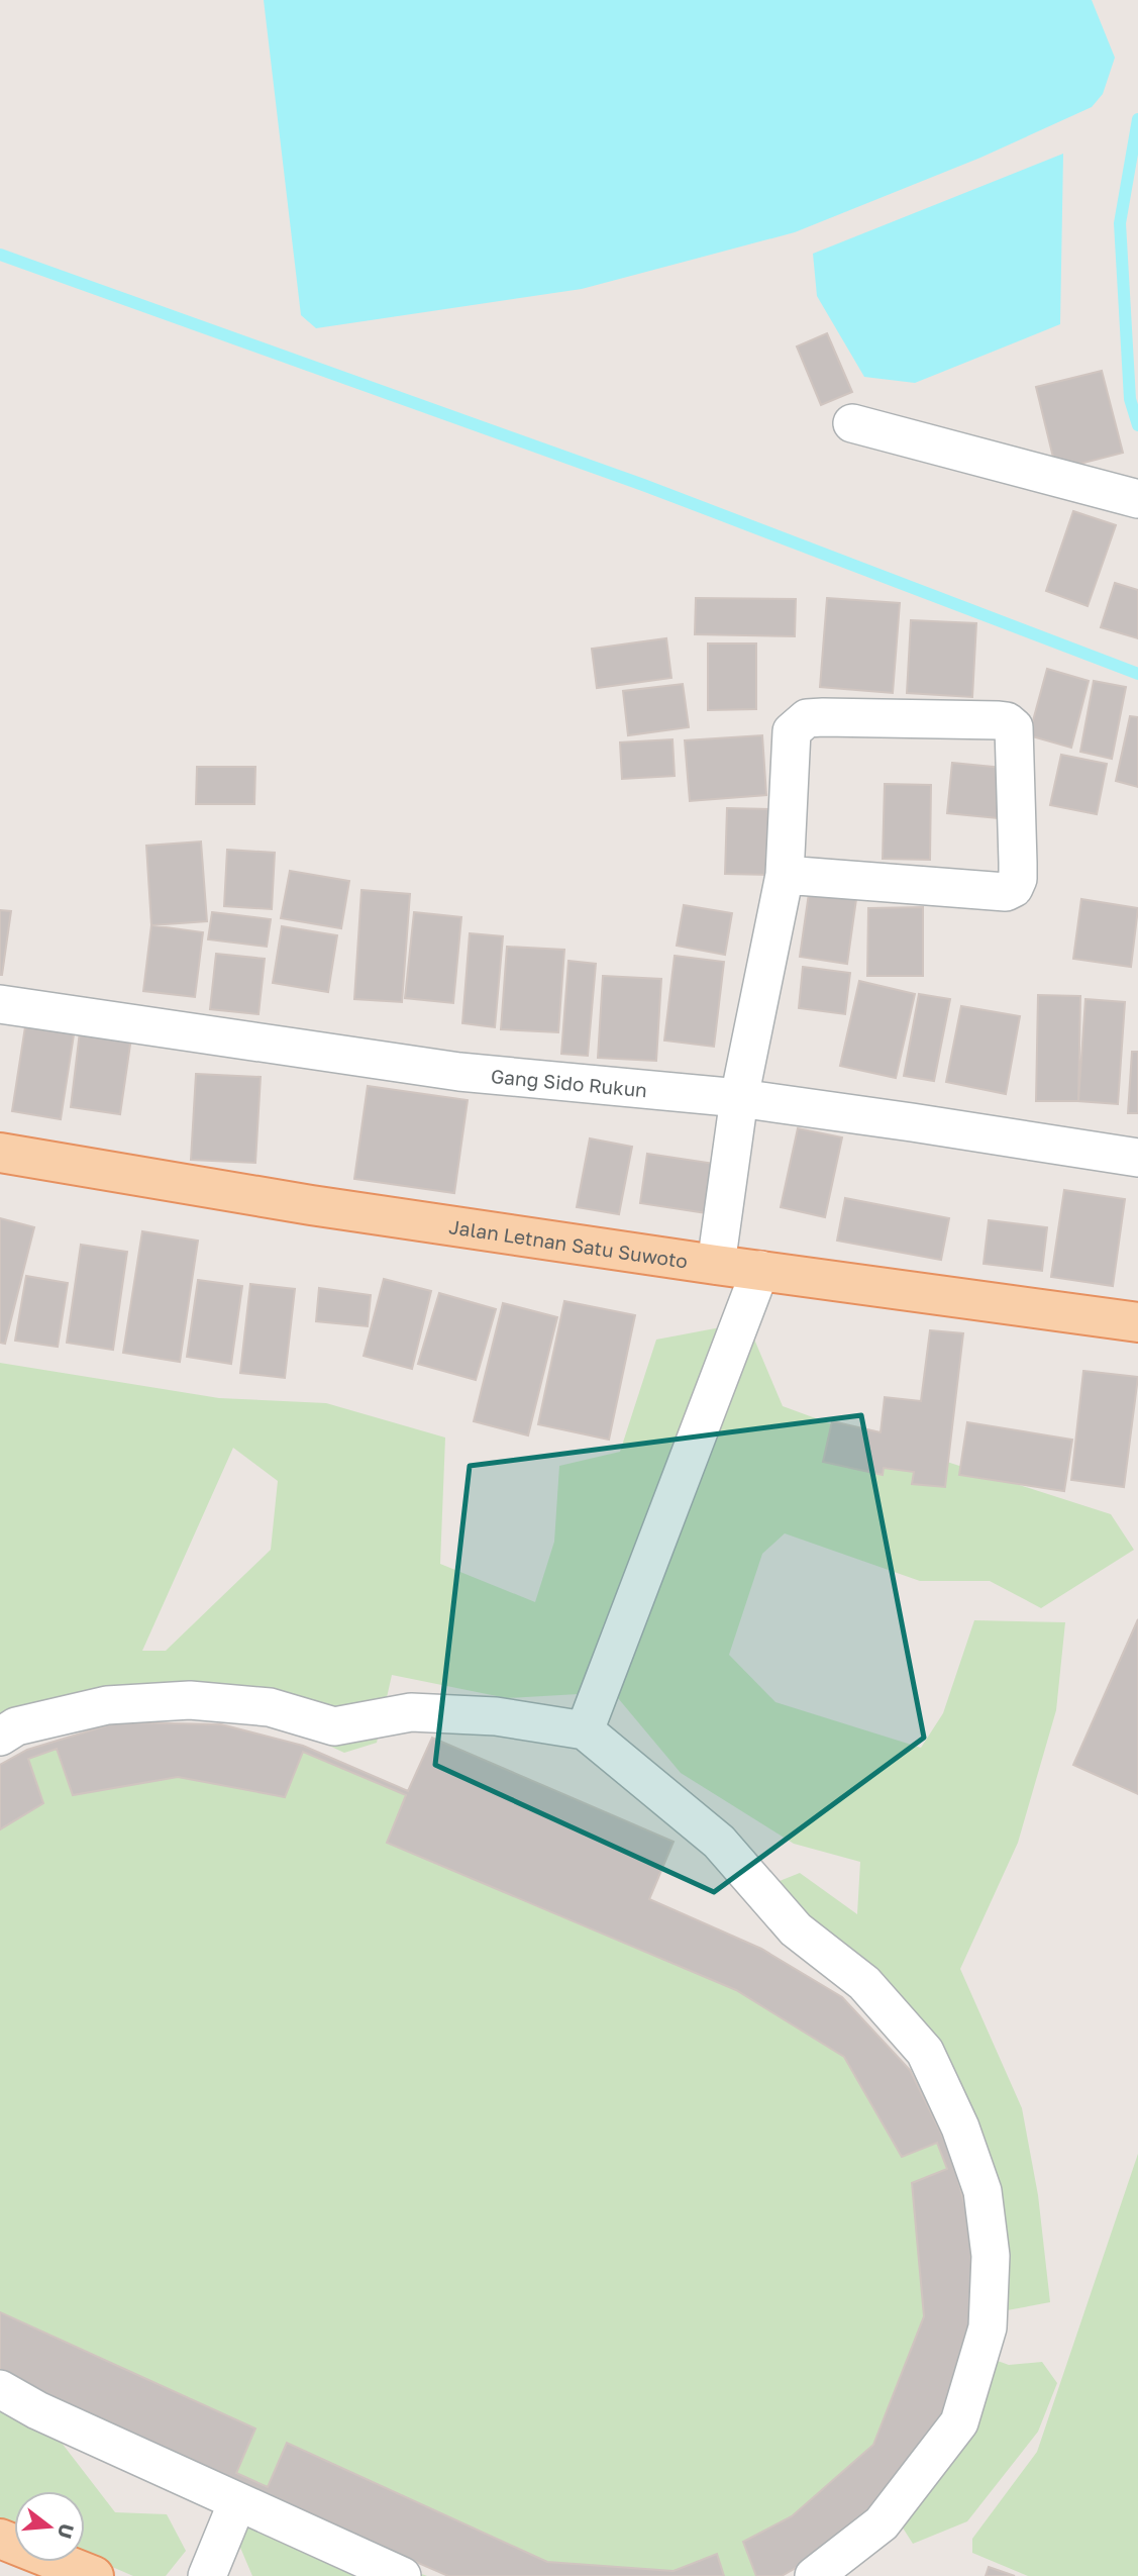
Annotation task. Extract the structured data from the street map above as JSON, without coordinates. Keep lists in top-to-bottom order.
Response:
{
  "streets": {
    "main road": ["Jalan Letnan Satu Suwoto"],
    "street": ["Gang Sido Rukun"]
  },
  "north": "right"
}
